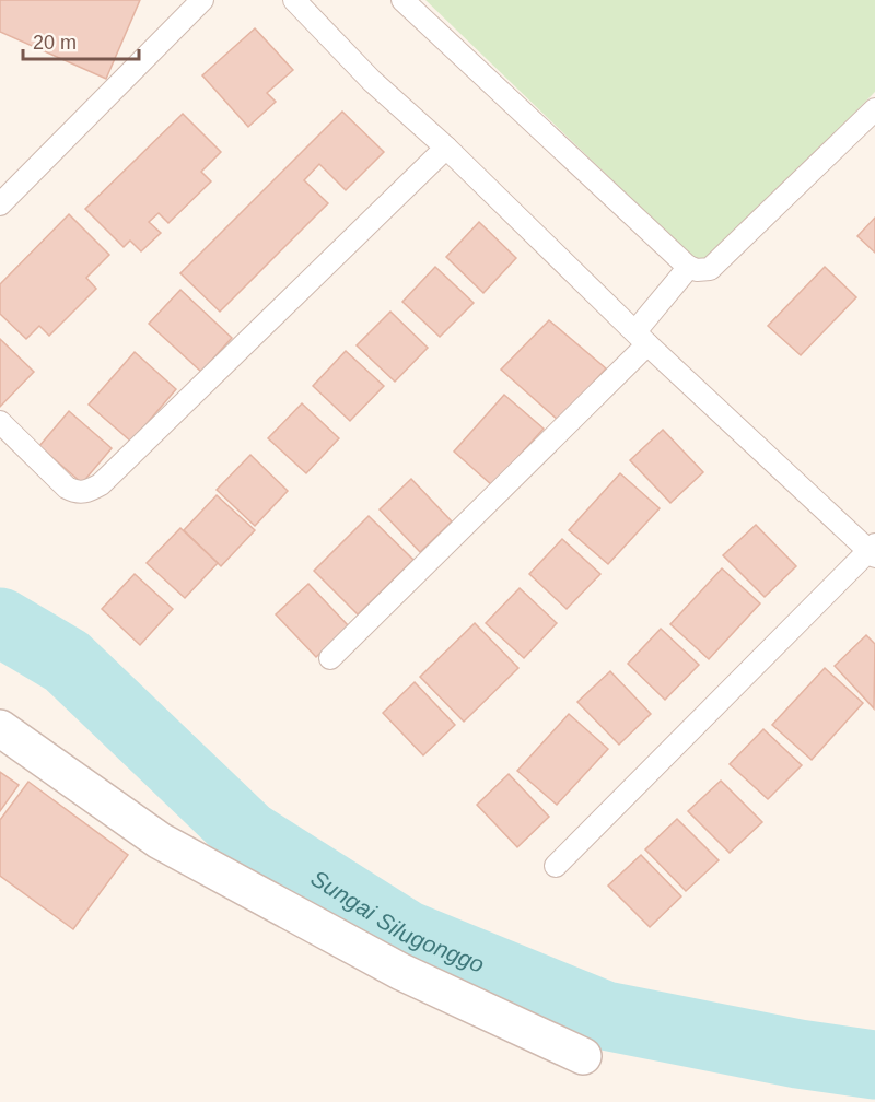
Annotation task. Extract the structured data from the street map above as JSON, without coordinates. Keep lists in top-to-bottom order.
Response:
{
  "water": ["Sungai Silugonggo"],
  "scale_bar": "20 m"
}
